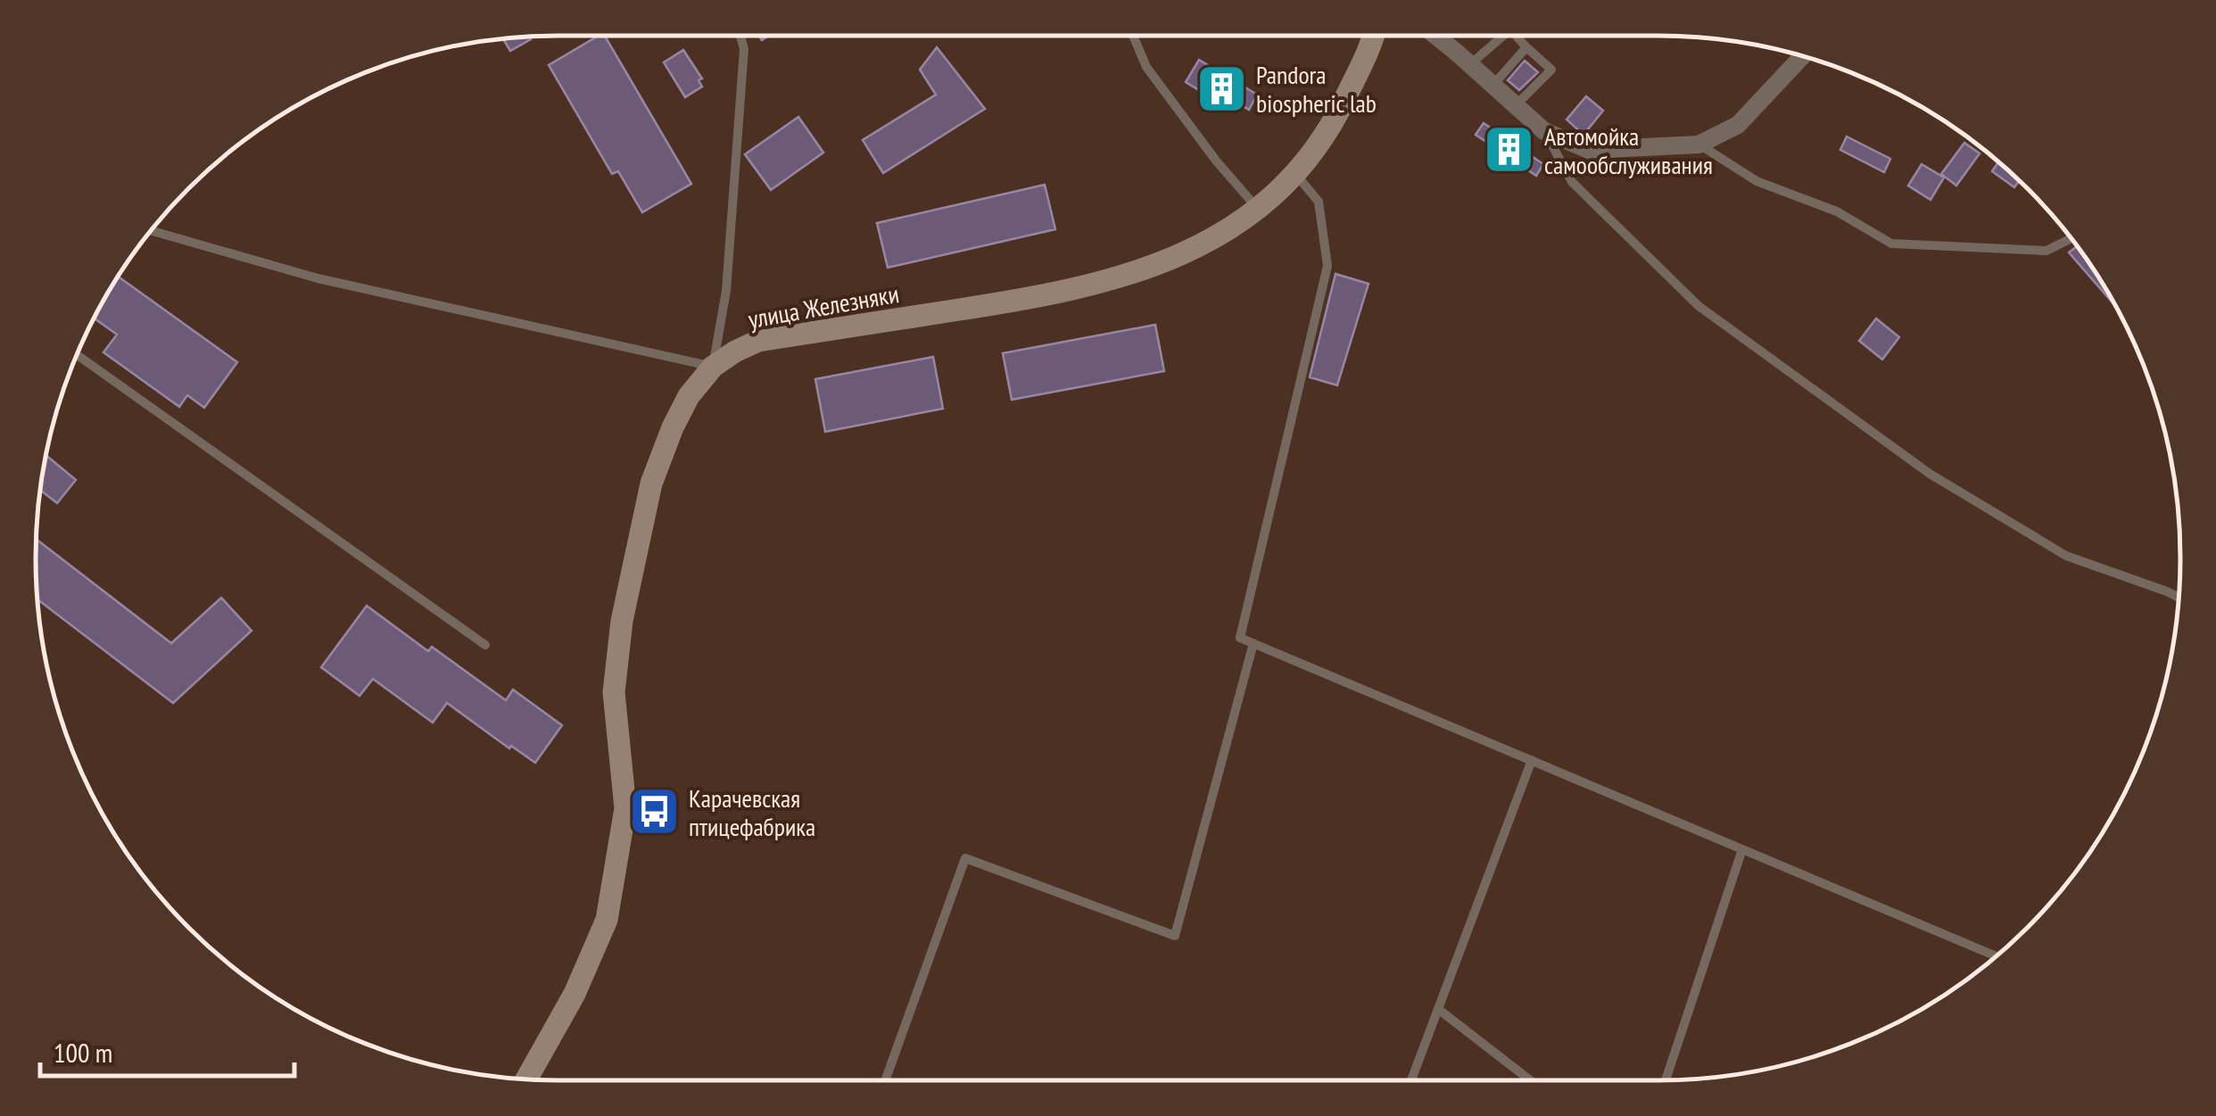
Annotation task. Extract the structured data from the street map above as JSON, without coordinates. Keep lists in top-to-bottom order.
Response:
{
  "streets": {
    "street": ["улица Железняки"]
  },
  "places": {
    "building": ["Pandora biospheric lab", "Автомойка самообслуживания"],
    "bus stop": ["Карачевская птицефабрика"]
  },
  "scale_bar": "100 m"
}
